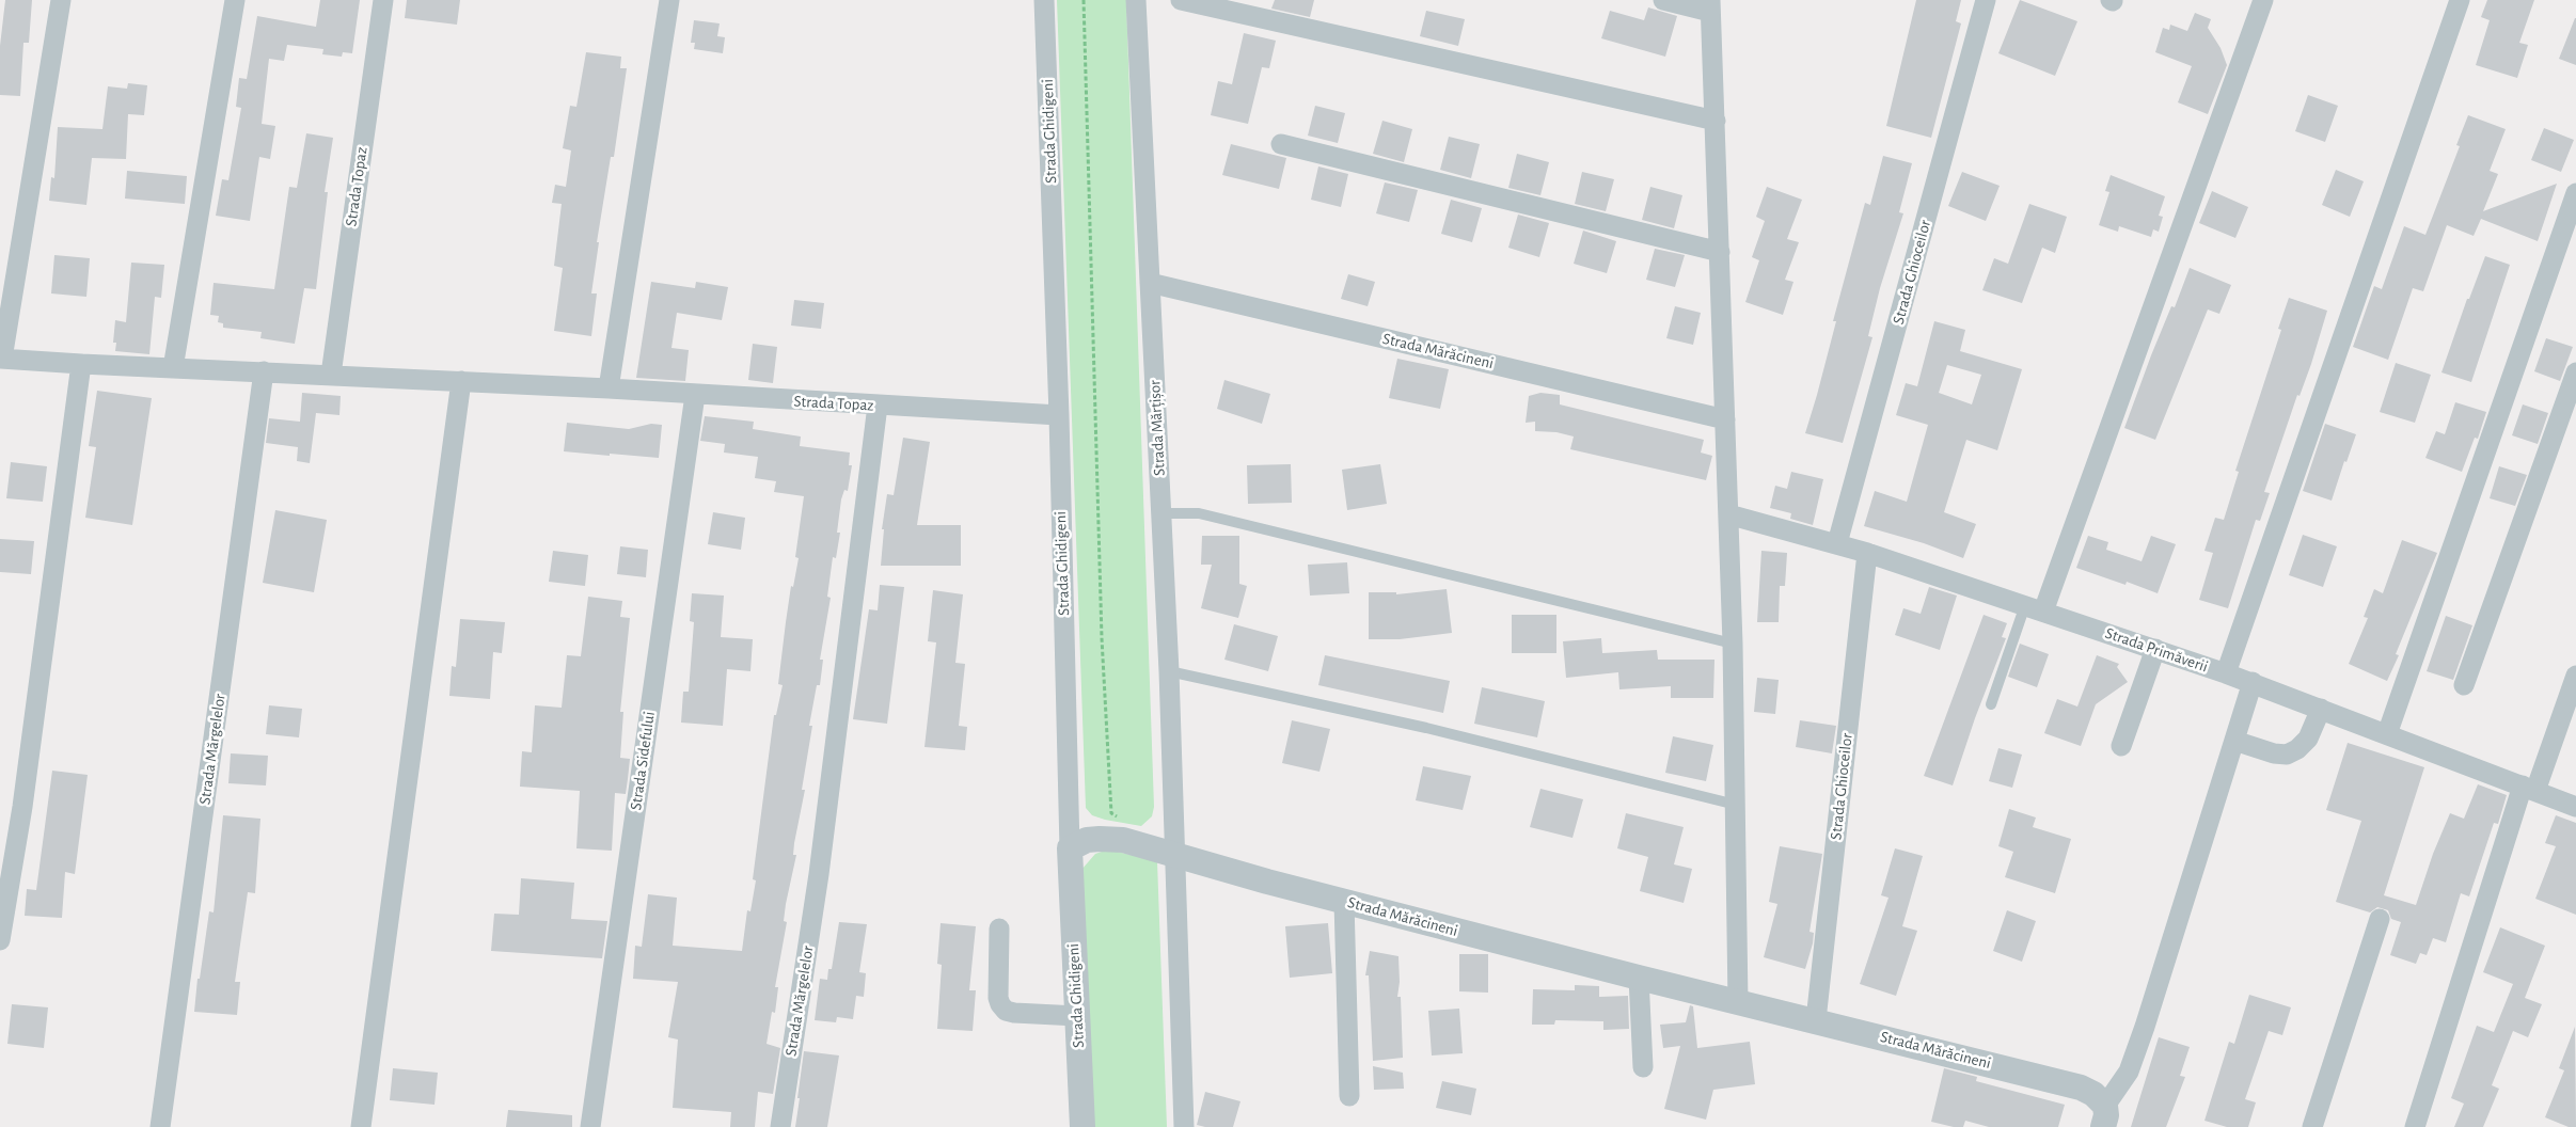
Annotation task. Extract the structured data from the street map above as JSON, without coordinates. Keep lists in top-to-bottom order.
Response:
{
  "streets": {
    "street": [
      "Strada Ghidigeni",
      "Strada Topaz",
      "Strada Ghioceilor",
      "Strada Mărăcineni",
      "Strada Mărțișor",
      "Strada Primăverii",
      "Strada Mărgelelor",
      "Strada Sidefului"
    ]
  },
  "crossings": [
    ["Strada Ghidigeni", "Strada Topaz"],
    ["Strada Ghidigeni", "Strada Mărăcineni"],
    ["Strada Topaz", "Strada Mărgelelor"],
    ["Strada Topaz", "Strada Sidefului"],
    ["Strada Ghioceilor", "Strada Mărăcineni"],
    ["Strada Ghioceilor", "Strada Primăverii"],
    ["Strada Mărăcineni", "Strada Mărțișor"]
  ]
}
